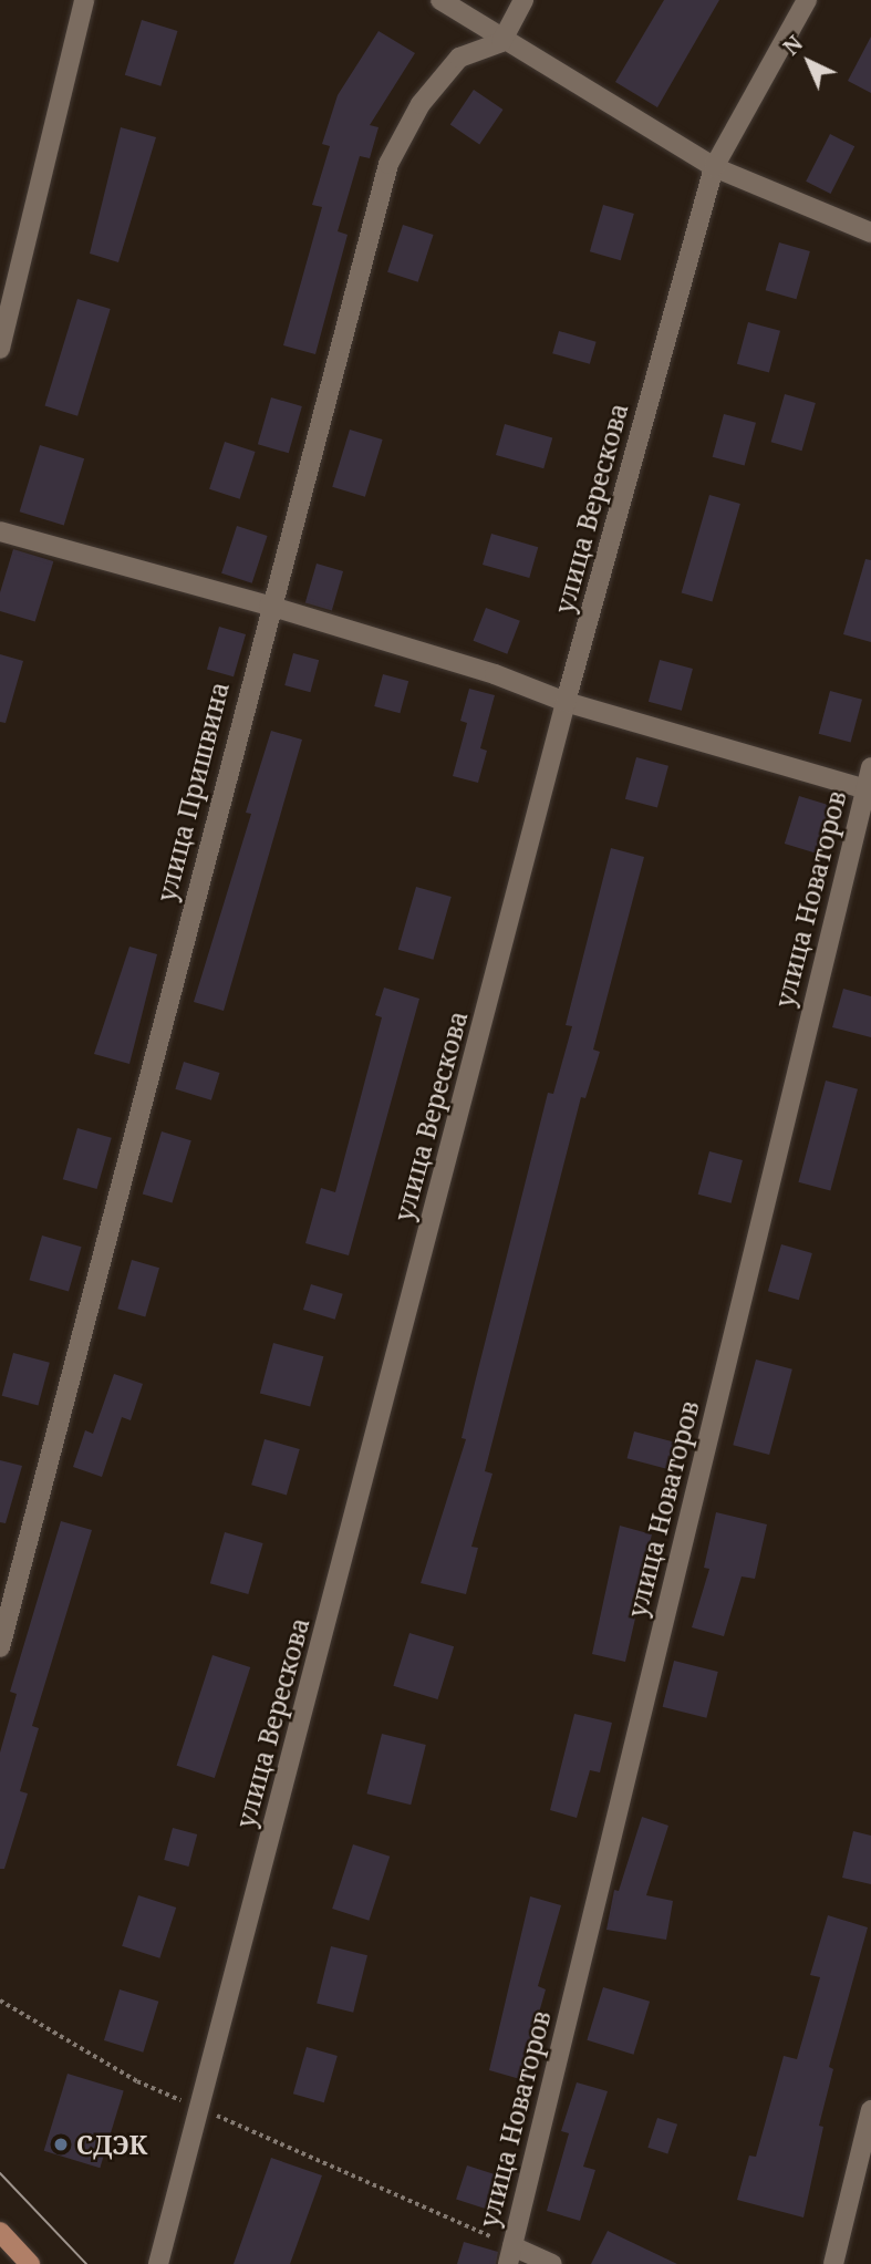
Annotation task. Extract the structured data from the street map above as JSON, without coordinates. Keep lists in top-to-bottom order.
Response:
{
  "streets": {
    "street": ["улица Верескова", "улица Пришвина", "улица Новаторов"]
  },
  "places": ["СДЭК"],
  "north": "top left"
}
